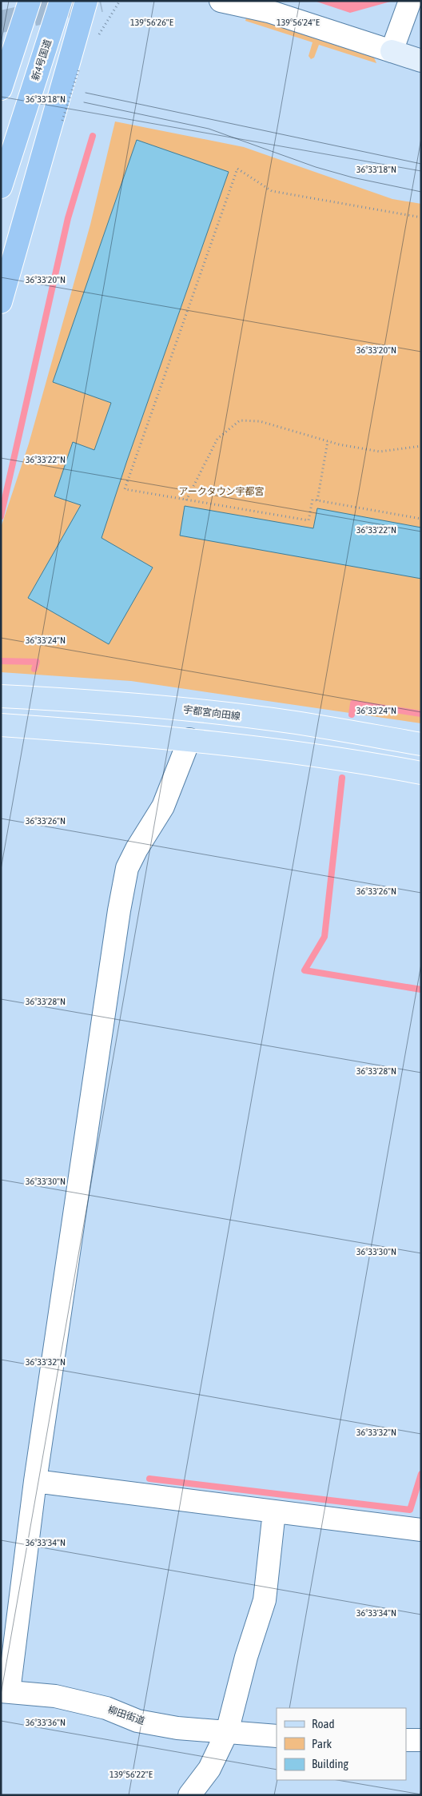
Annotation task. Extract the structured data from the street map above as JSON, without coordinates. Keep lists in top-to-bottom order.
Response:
{
  "streets": {
    "highway": ["新4号国道"],
    "main road": ["宇都宮向田線"],
    "street": ["柳田街道"]
  },
  "parks": ["アークタウン宇都宮"],
  "legend": ["Road", "Park", "Building"],
  "coordinates": [
    "139°56'24\"E",
    "139°56'26\"E",
    "36°33'18\"N",
    "36°33'20\"N",
    "36°33'22\"N",
    "36°33'24\"N",
    "36°33'26\"N",
    "36°33'28\"N",
    "36°33'30\"N",
    "36°33'32\"N",
    "36°33'34\"N",
    "36°33'36\"N",
    "139°56'22\"E"
  ]
}
